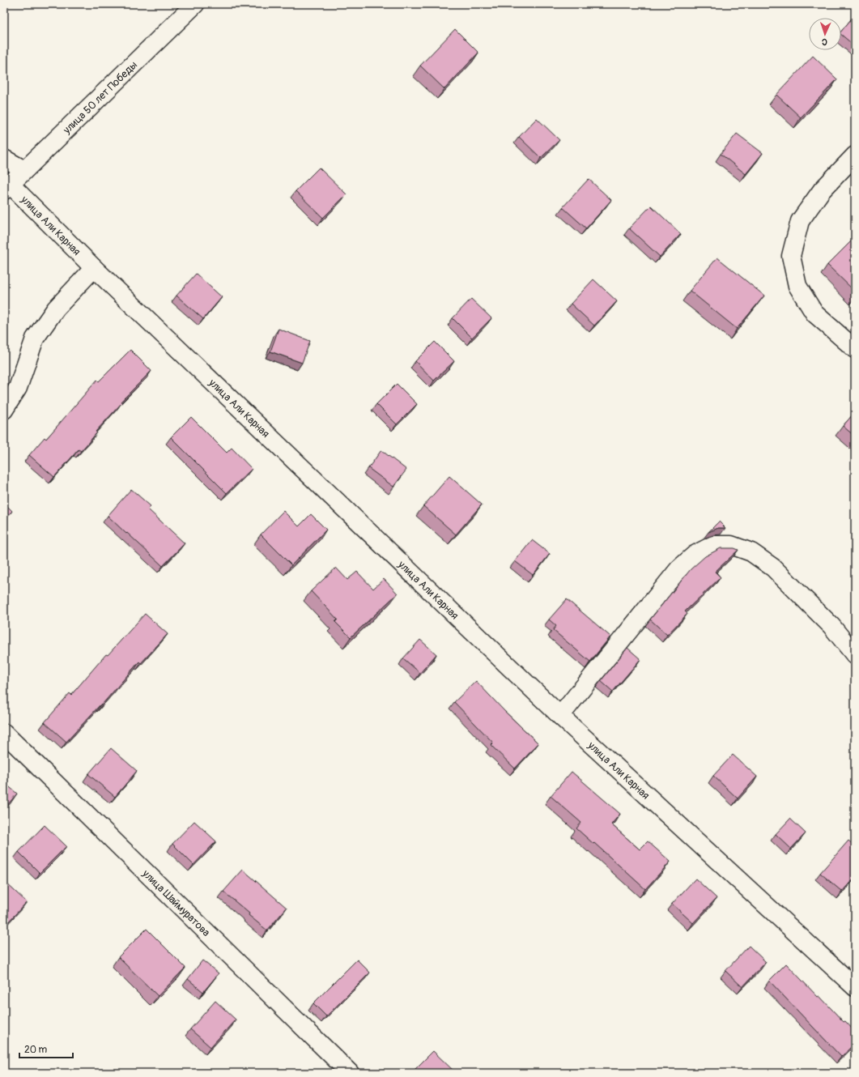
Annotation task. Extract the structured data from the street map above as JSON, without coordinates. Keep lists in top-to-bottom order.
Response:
{
  "streets": {
    "street": ["улица 50 лет Победы", "улица Али Карная", "улица Шаймуратова"]
  },
  "crossings": [
    ["улица 50 лет Победы", "улица Али Карная"]
  ],
  "scale_bar": "20 m",
  "north": "bottom"
}
